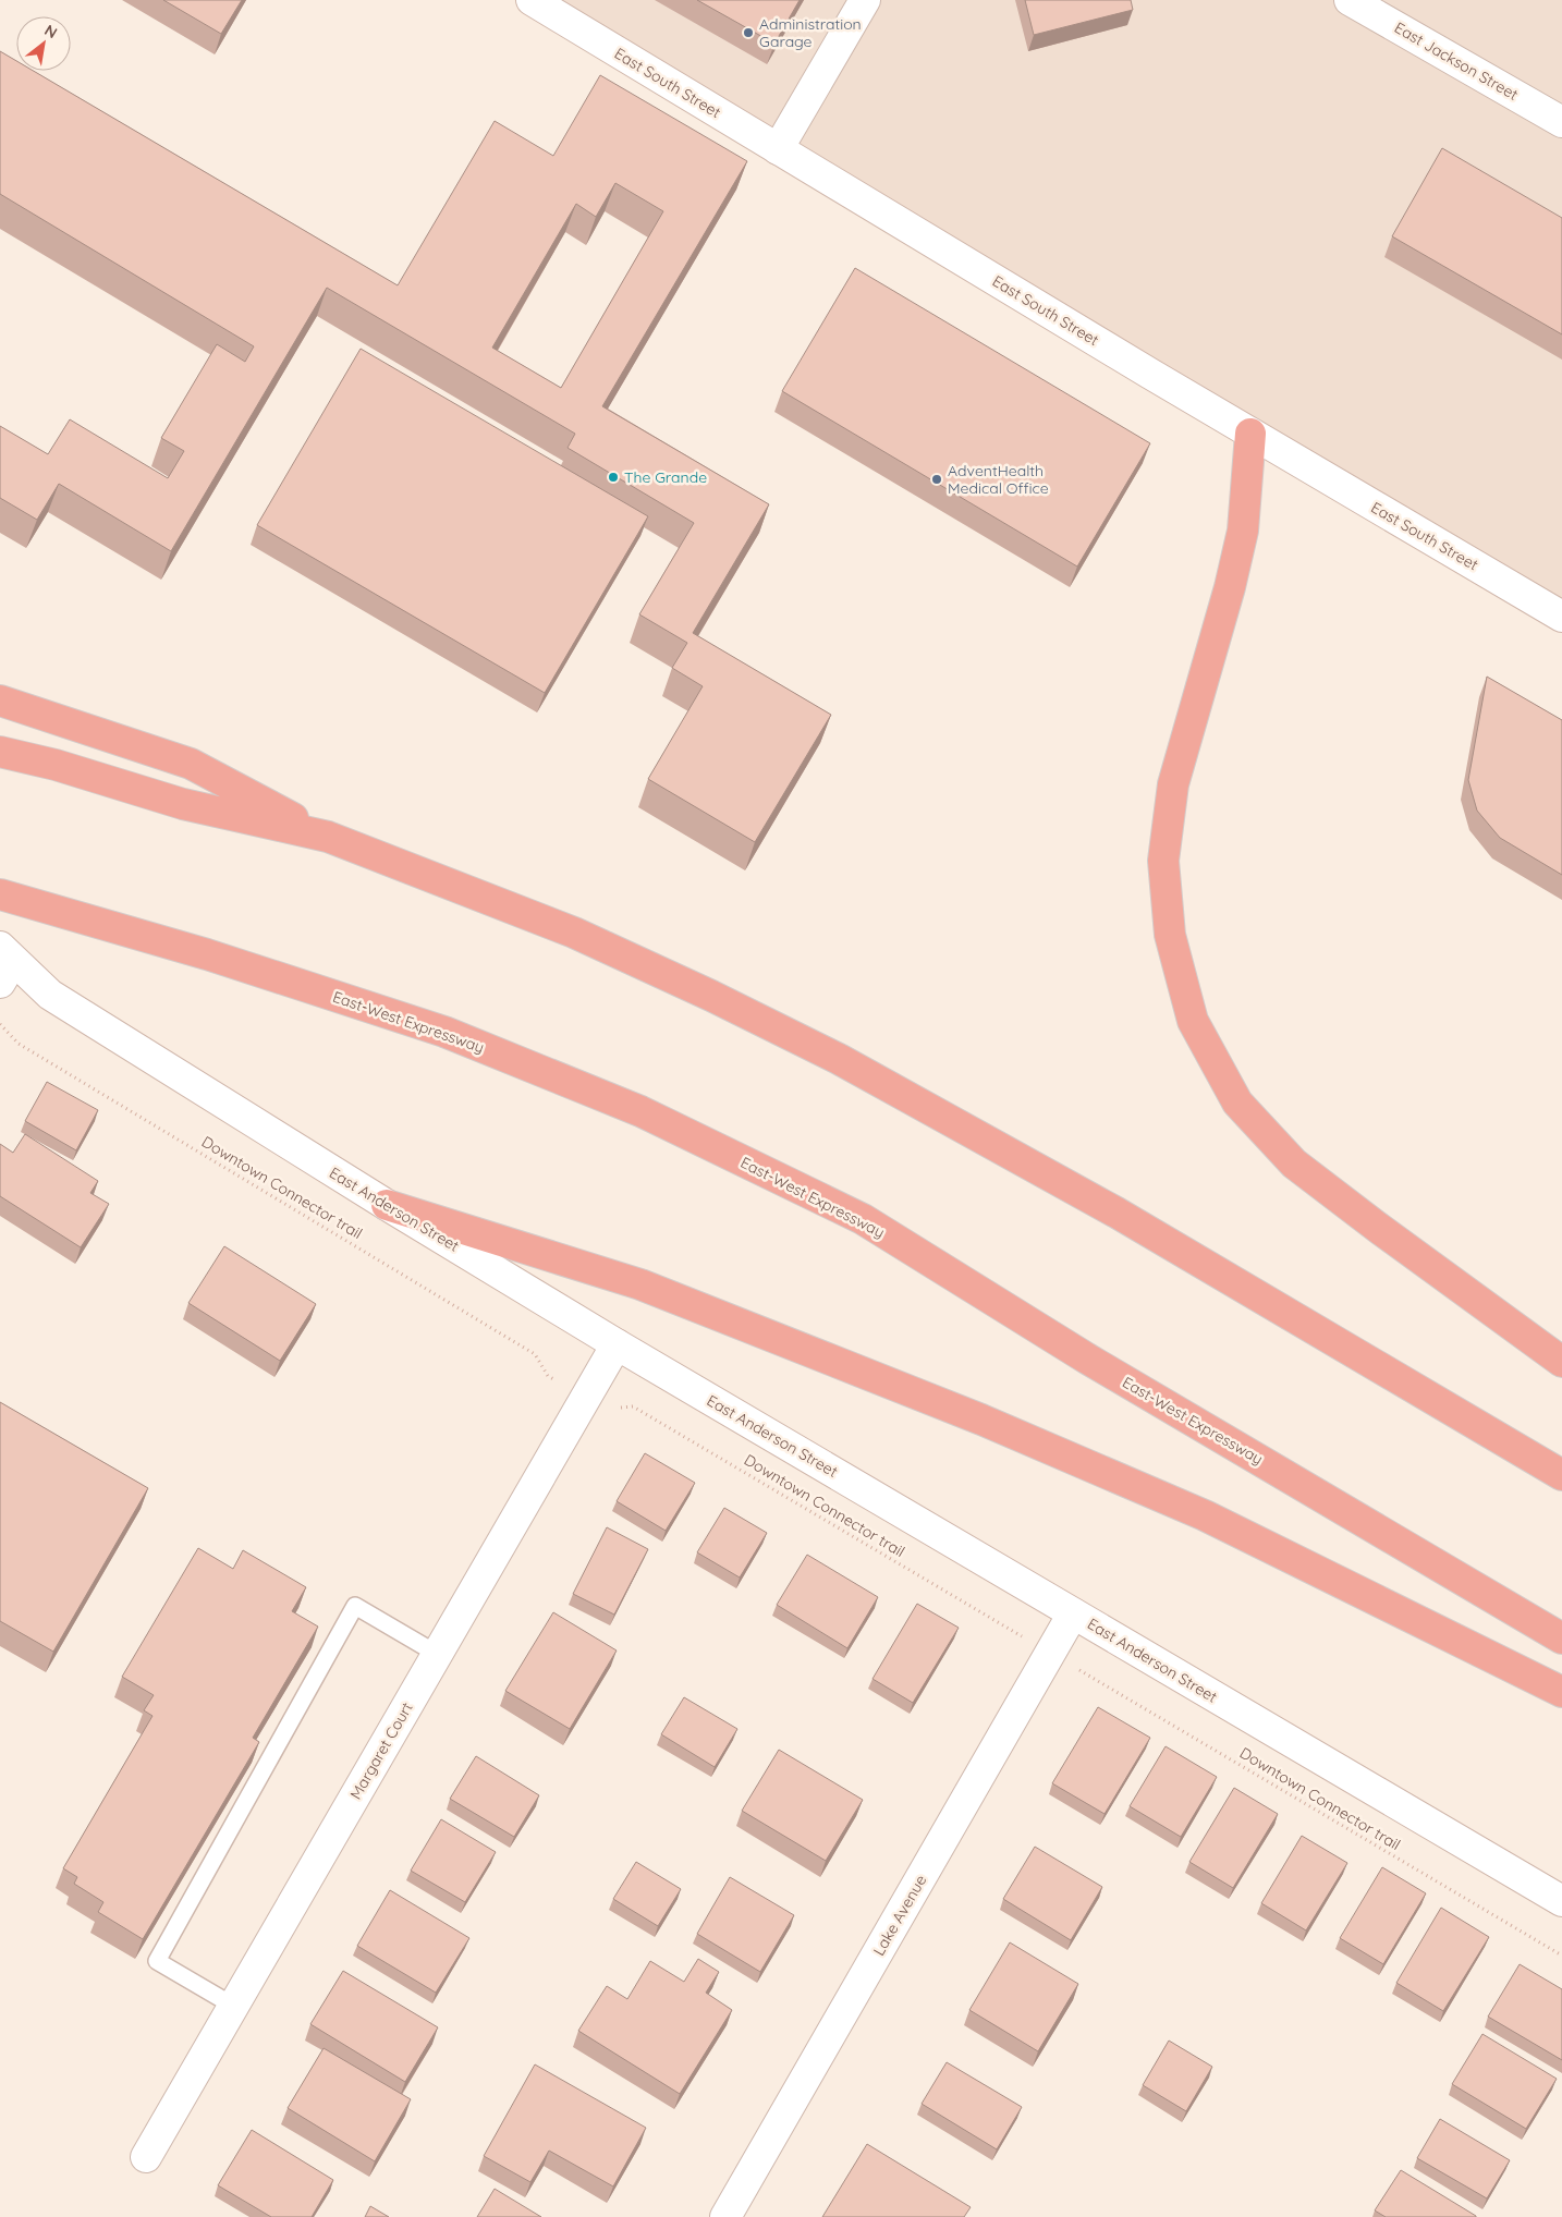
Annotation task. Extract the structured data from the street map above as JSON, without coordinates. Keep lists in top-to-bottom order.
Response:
{
  "streets": {
    "highway": ["East-West Expressway"],
    "main road": [
      "East Jackson Street",
      "East South Street",
      "East Anderson Street",
      "Margaret Court",
      "Lake Avenue"
    ],
    "path": ["Downtown Connector trail"]
  },
  "crossings": [
    ["East Anderson Street", "Margaret Court"],
    ["East Anderson Street", "Lake Avenue"]
  ],
  "places": ["Administration Garage", "The Grande", "AdventHealth Medical Office"],
  "north": "top right"
}
